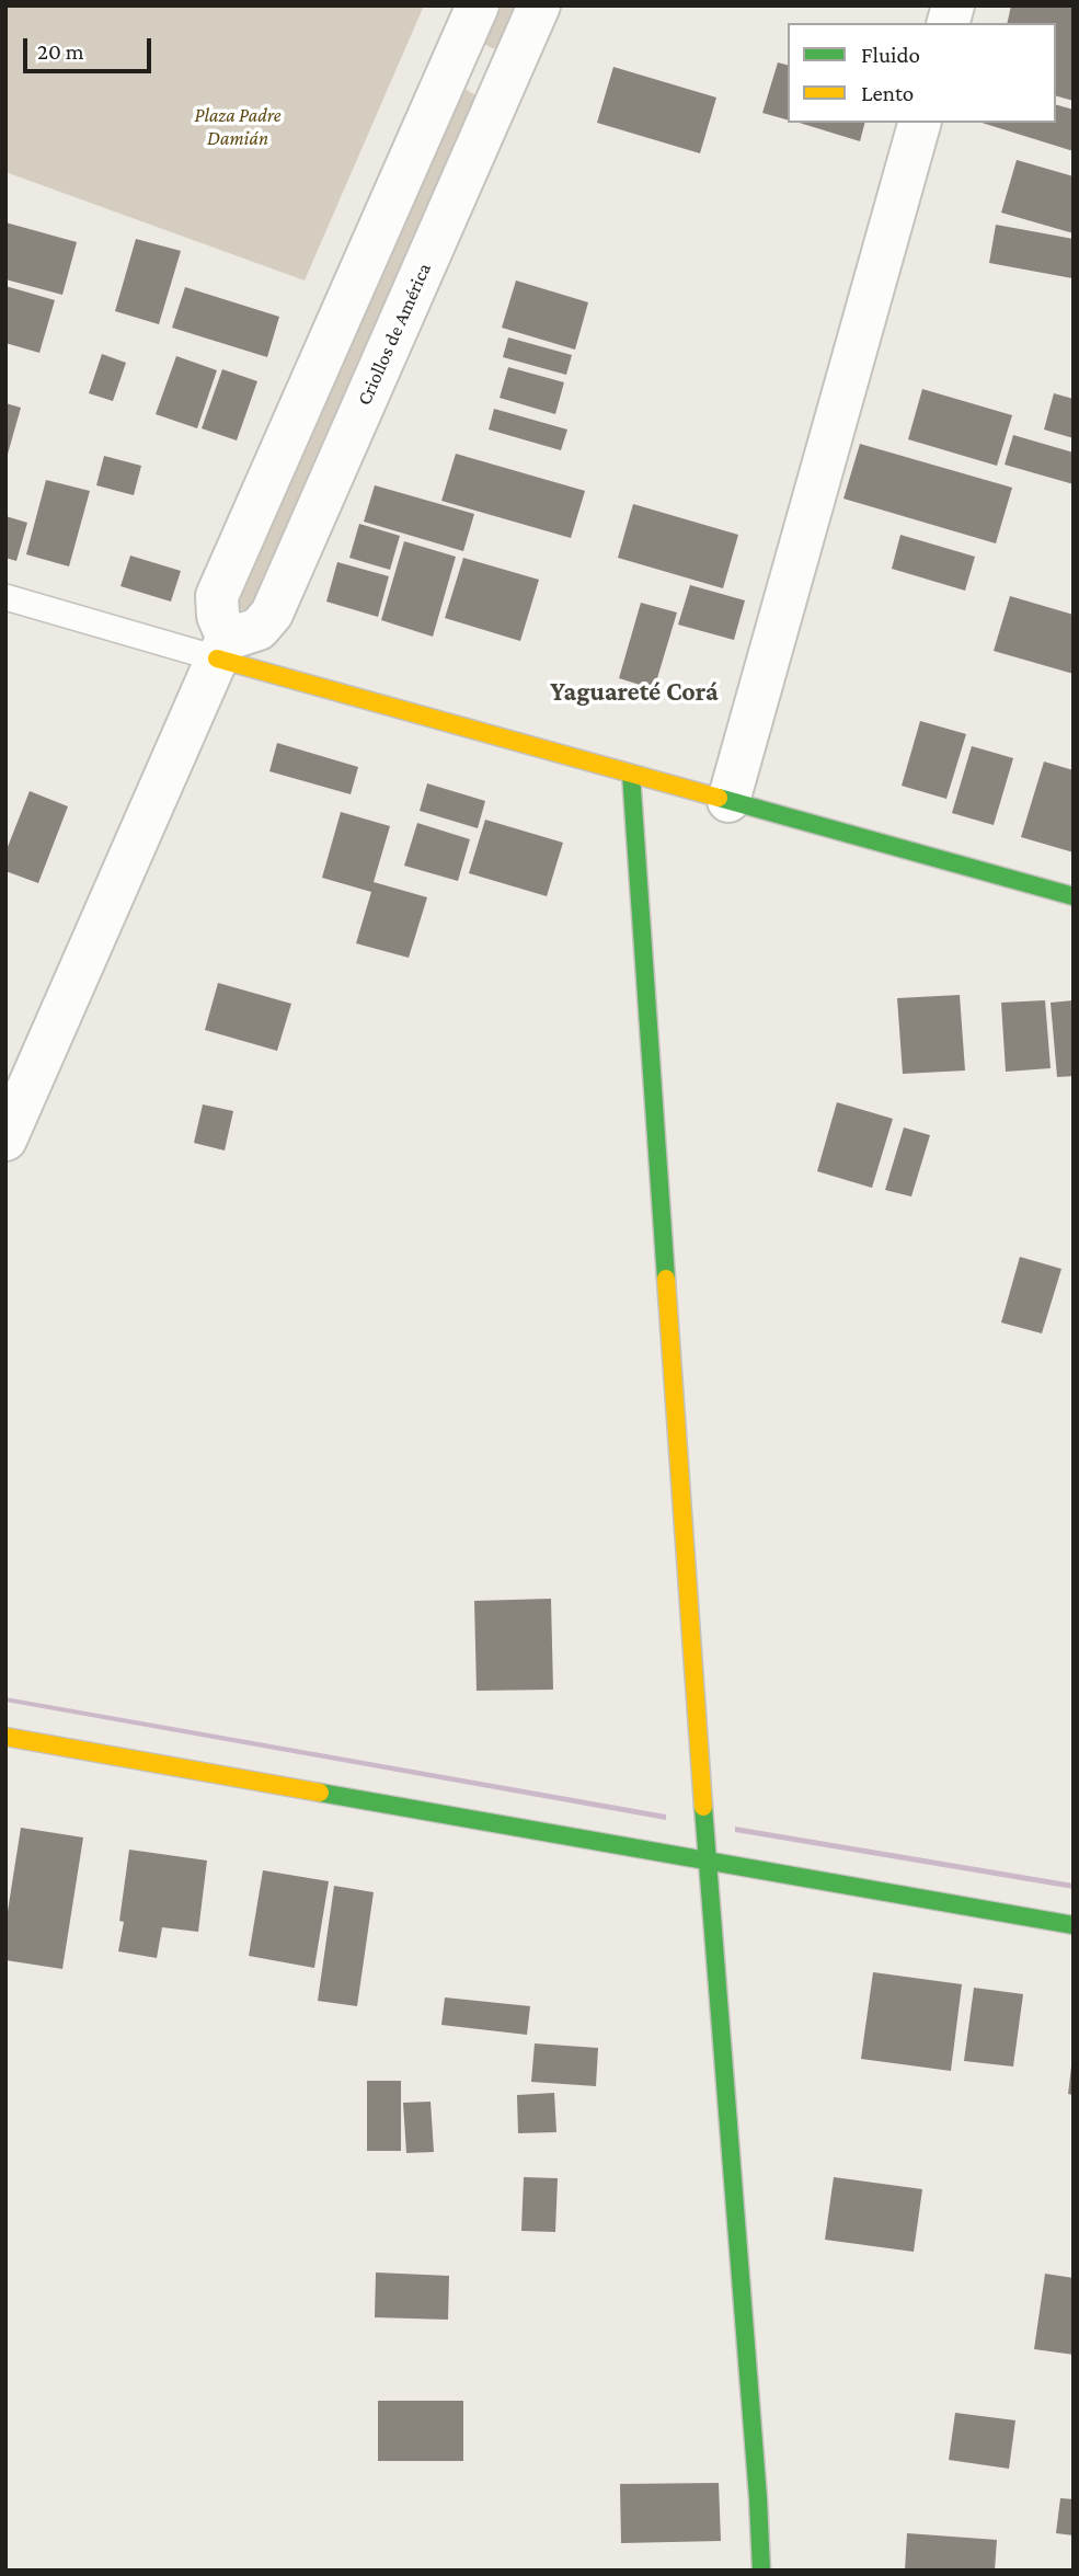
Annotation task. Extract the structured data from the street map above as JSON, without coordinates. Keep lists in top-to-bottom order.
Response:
{
  "streets": {
    "street": ["Criollos de América"]
  },
  "districts": ["Yaguareté Corá"],
  "parks": ["Plaza Padre Damián"],
  "legend": ["Fluido", "Lento"],
  "scale_bar": "20 m"
}
